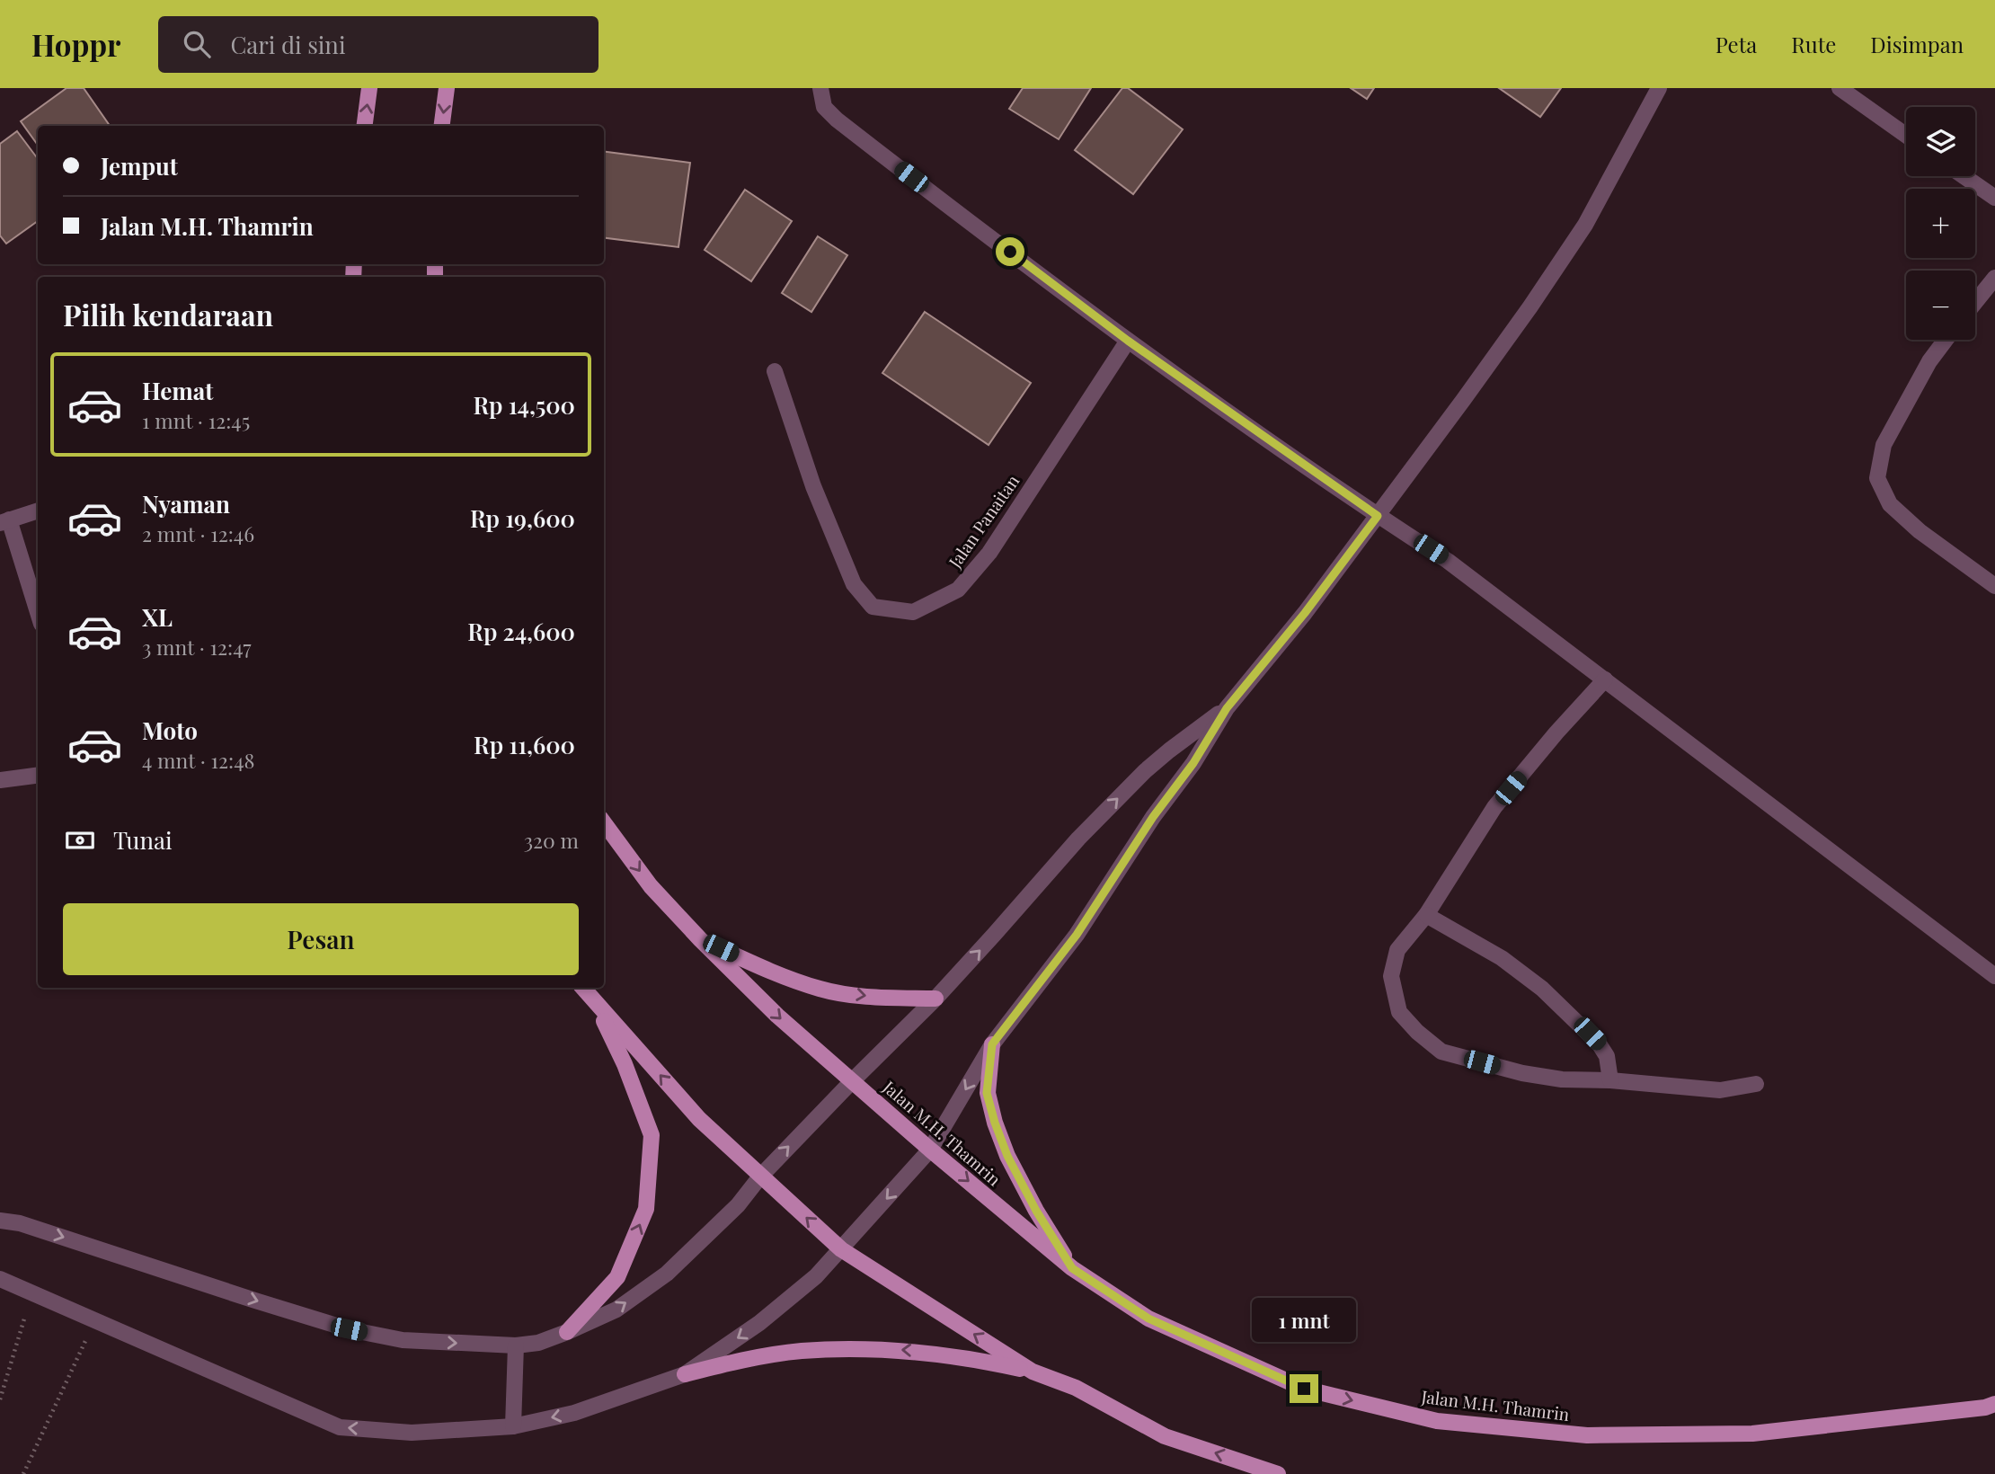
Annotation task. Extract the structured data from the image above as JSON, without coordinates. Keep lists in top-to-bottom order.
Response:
{
  "streets": {
    "main road": ["Jalan M.H. Thamrin"],
    "street": ["Jalan Panaitan"]
  },
  "page": {
    "header": "Hoppr",
    "search": "Cari di sini",
    "nav": ["Peta", "Rute", "Disimpan"],
    "map_buttons": ["+", "−"],
    "banner": ["Jemput", "Jalan M.H. Thamrin"],
    "heading": "Pilih kendaraan",
    "list": [
      {
        "name": "Hemat",
        "note": "1 mnt · 12:45",
        "value": "Rp 14,500"
      },
      {
        "name": "Nyaman",
        "note": "2 mnt · 12:46",
        "value": "Rp 19,600"
      },
      {
        "name": "XL",
        "note": "3 mnt · 12:47",
        "value": "Rp 24,600"
      },
      {
        "name": "Moto",
        "note": "4 mnt · 12:48",
        "value": "Rp 11,600"
      }
    ],
    "pay": ["Tunai", "320 m"],
    "buttons": "Pesan",
    "bubble": "1 mnt"
  }
}
